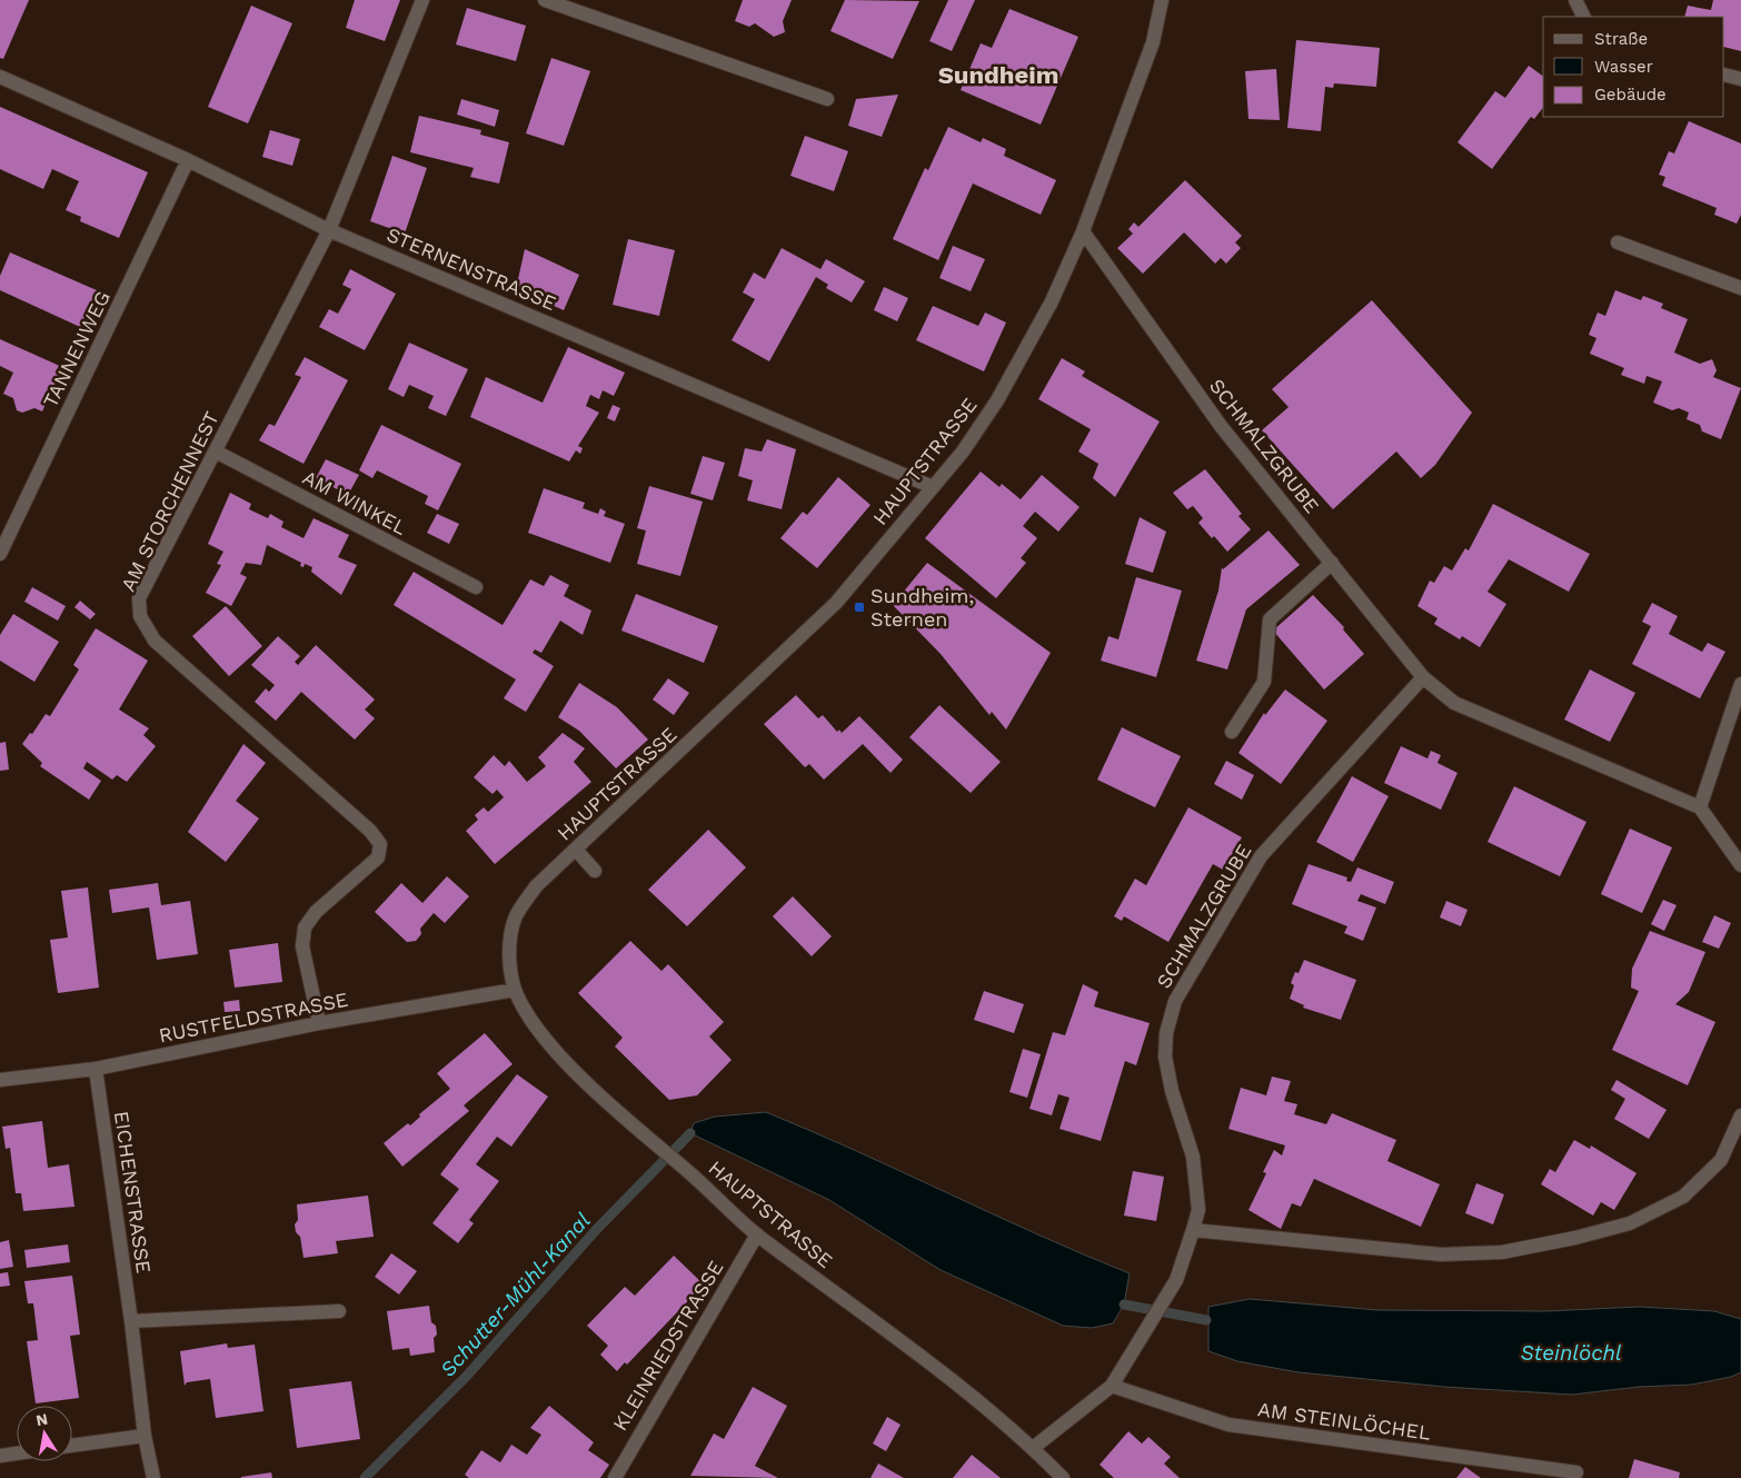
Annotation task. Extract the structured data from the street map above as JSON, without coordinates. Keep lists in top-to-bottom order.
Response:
{
  "streets": {
    "street": [
      "STERNENSTRASSE",
      "TANNENWEG",
      "SCHMALZGRUBE",
      "HAUPTSTRASSE",
      "AM STORCHENNEST",
      "AM WINKEL",
      "RUSTFELDSTRASSE",
      "EICHENSTRASSE",
      "KLEINRIEDSTRASSE",
      "AM STEINLÖCHEL"
    ]
  },
  "crossings": [
    ["STERNENSTRASSE", "TANNENWEG"],
    ["STERNENSTRASSE", "HAUPTSTRASSE"],
    ["STERNENSTRASSE", "AM STORCHENNEST"],
    ["SCHMALZGRUBE", "HAUPTSTRASSE"],
    ["SCHMALZGRUBE", "AM STEINLÖCHEL"],
    ["HAUPTSTRASSE", "RUSTFELDSTRASSE"],
    ["HAUPTSTRASSE", "KLEINRIEDSTRASSE"],
    ["AM STORCHENNEST", "AM WINKEL"],
    ["AM STORCHENNEST", "RUSTFELDSTRASSE"],
    ["RUSTFELDSTRASSE", "EICHENSTRASSE"]
  ],
  "districts": ["Sundheim"],
  "water": ["Schutter-Mühl-Kanal", "Steinlöchl"],
  "places": {
    "transit": ["Sundheim, Sternen"]
  },
  "legend": ["Straße", "Wasser", "Gebäude"],
  "north": "top"
}
